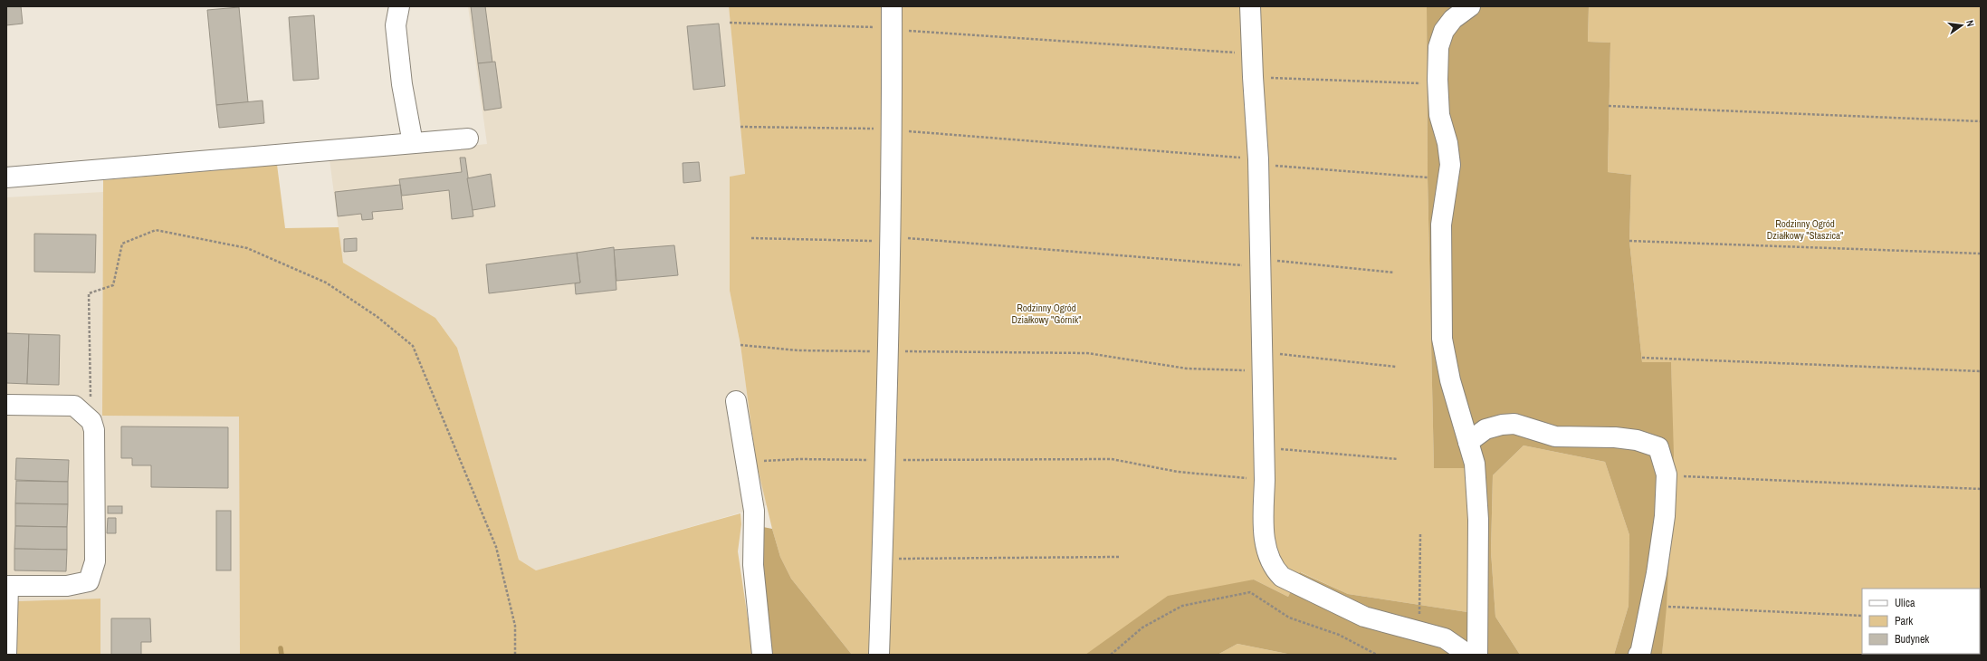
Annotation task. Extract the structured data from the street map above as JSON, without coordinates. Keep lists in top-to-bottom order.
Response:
{
  "parks": ["Rodzinny Ogród Działkowy \"Staszica\"", "Rodzinny Ogród Działkowy \"Górnik\""],
  "legend": ["Ulica", "Park", "Budynek"],
  "north": "right"
}
